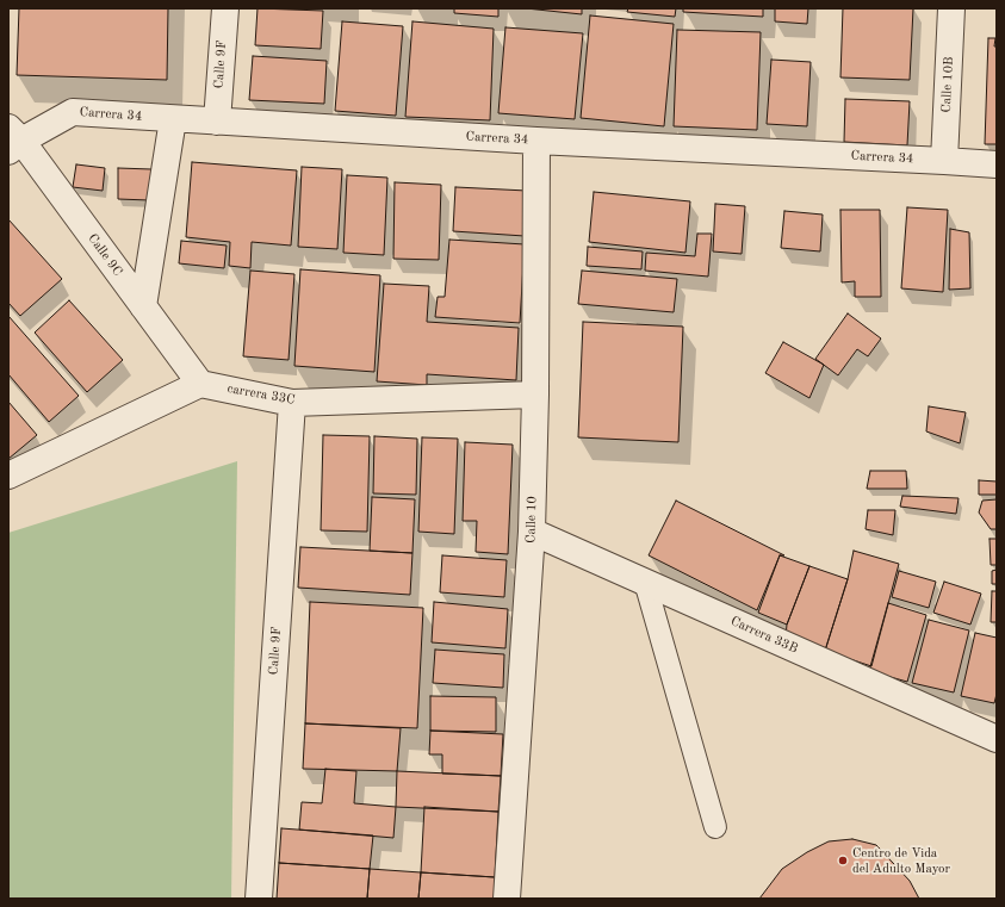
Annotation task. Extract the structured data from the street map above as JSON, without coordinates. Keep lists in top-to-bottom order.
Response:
{
  "streets": {
    "street": [
      "Calle 9F",
      "Calle 10B",
      "Carrera 34",
      "Calle 9C",
      "carrera 33C",
      "Calle 10",
      "Carrera 33B"
    ]
  },
  "crossings": [
    ["Calle 9F", "Carrera 34"],
    ["Calle 9F", "carrera 33C"],
    ["Calle 10B", "Carrera 34"],
    ["Carrera 34", "Calle 9C"],
    ["Carrera 34", "Calle 10"],
    ["Calle 9C", "carrera 33C"],
    ["carrera 33C", "Calle 10"],
    ["Calle 10", "Carrera 33B"]
  ],
  "places": ["Centro de Vida del Adulto Mayor"]
}
